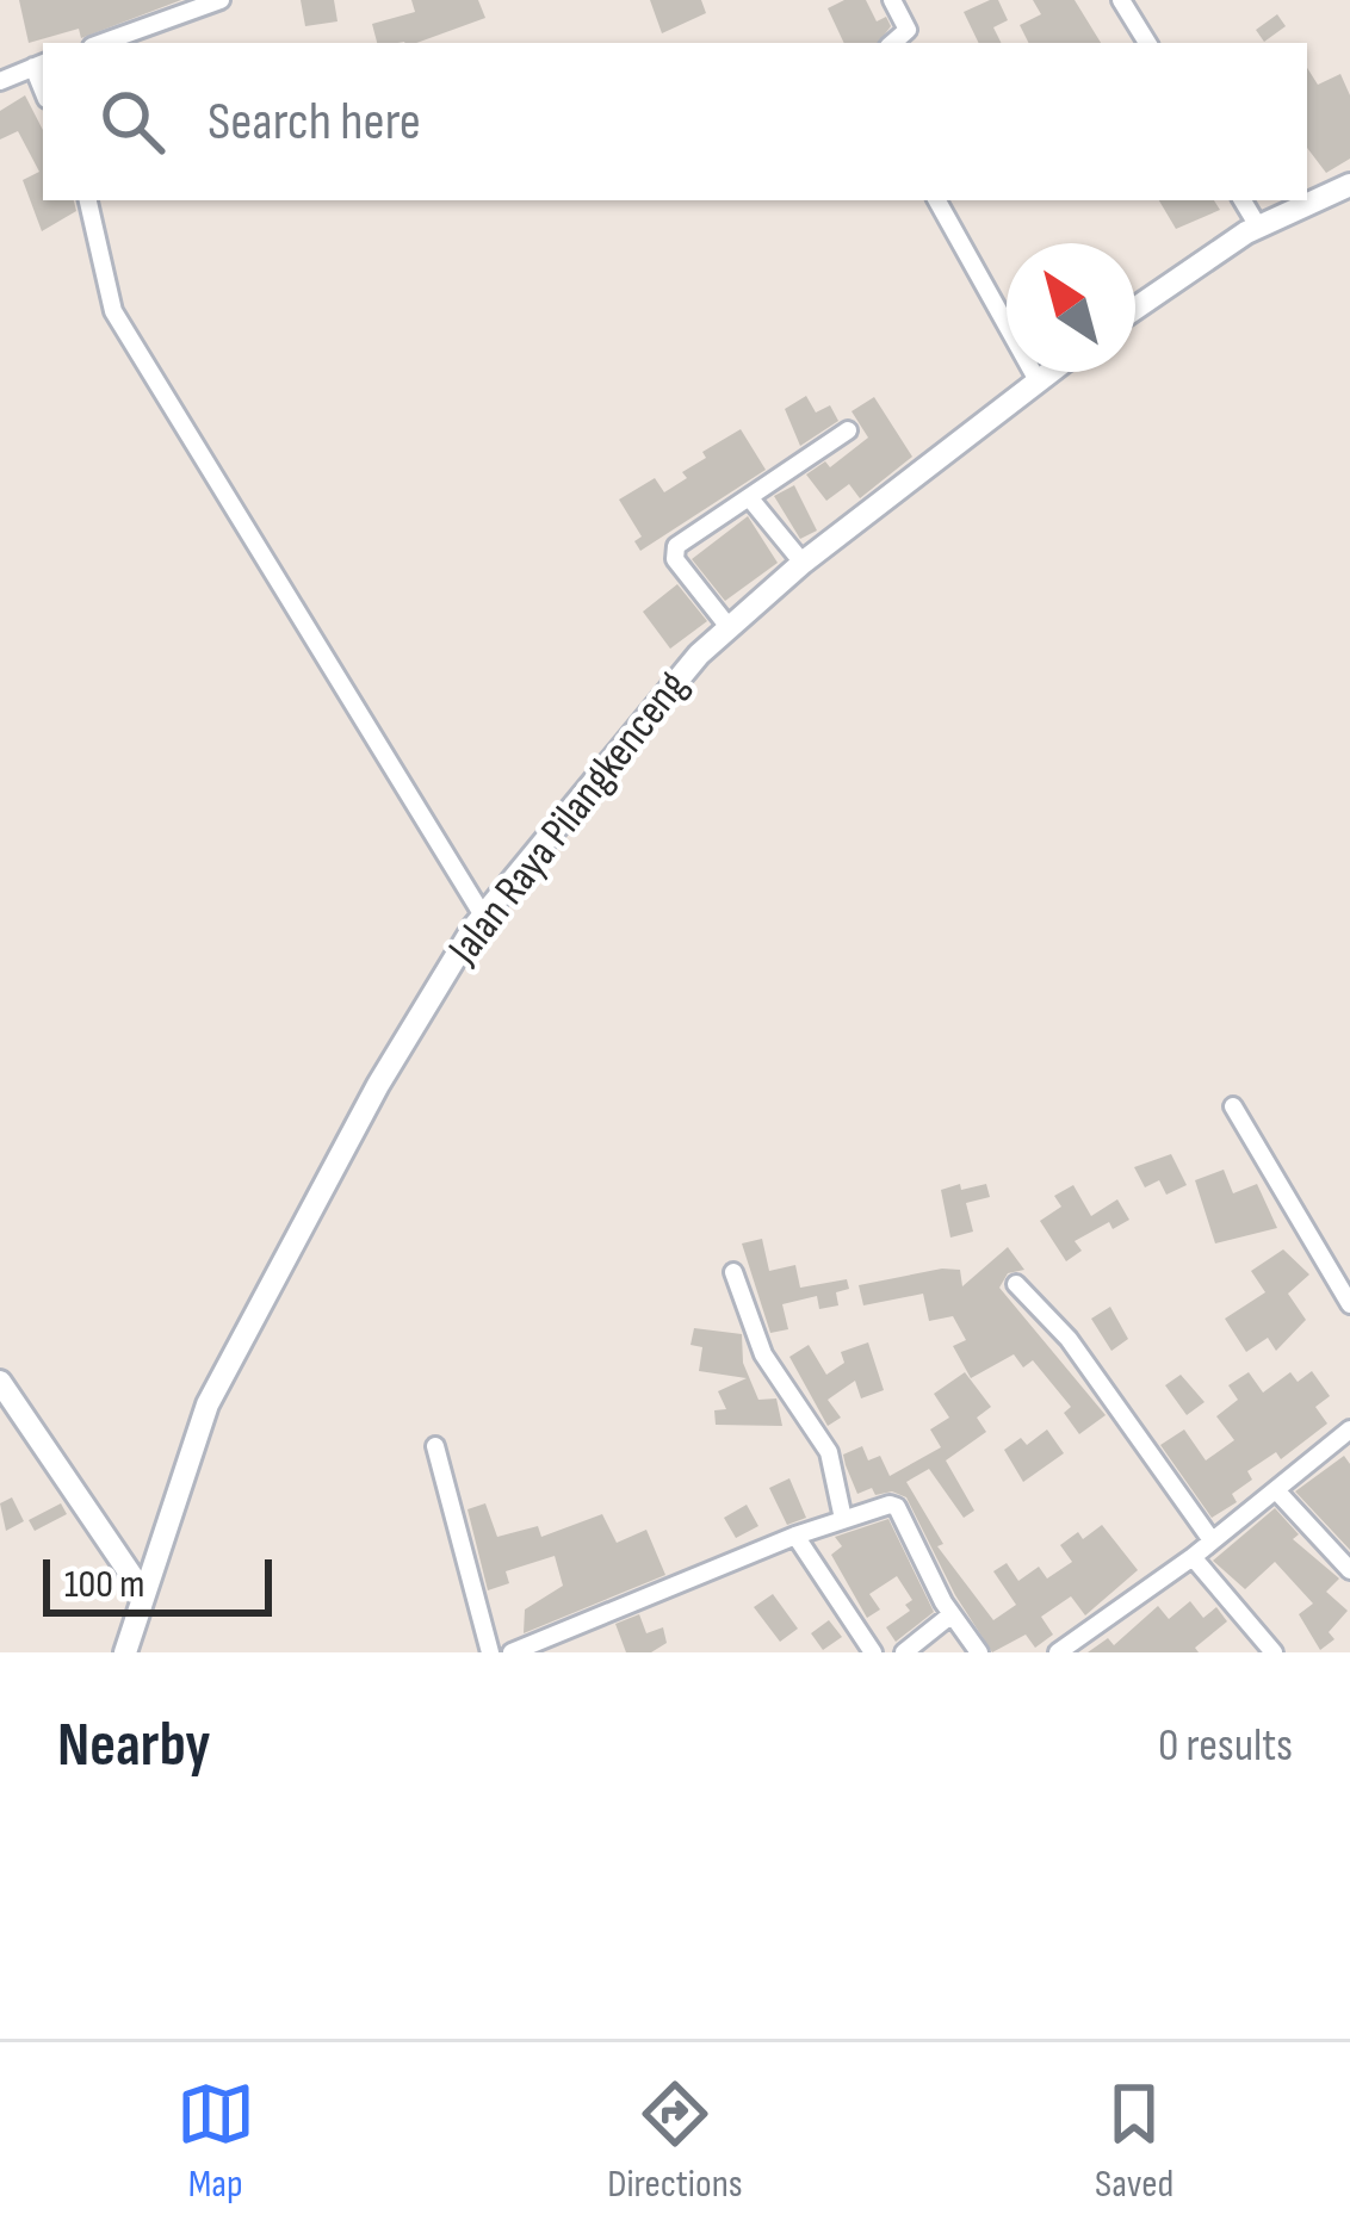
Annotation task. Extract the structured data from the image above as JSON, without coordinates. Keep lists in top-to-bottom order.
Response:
{
  "streets": {
    "main road": ["Jalan Raya Pilangkenceng"]
  },
  "scale_bar": "100 m",
  "north": "top left",
  "page": {
    "search": "Search here",
    "scale": "100 m",
    "heading": ["Nearby", "0 results"],
    "nav": ["Map", "Directions", "Saved"]
  }
}
